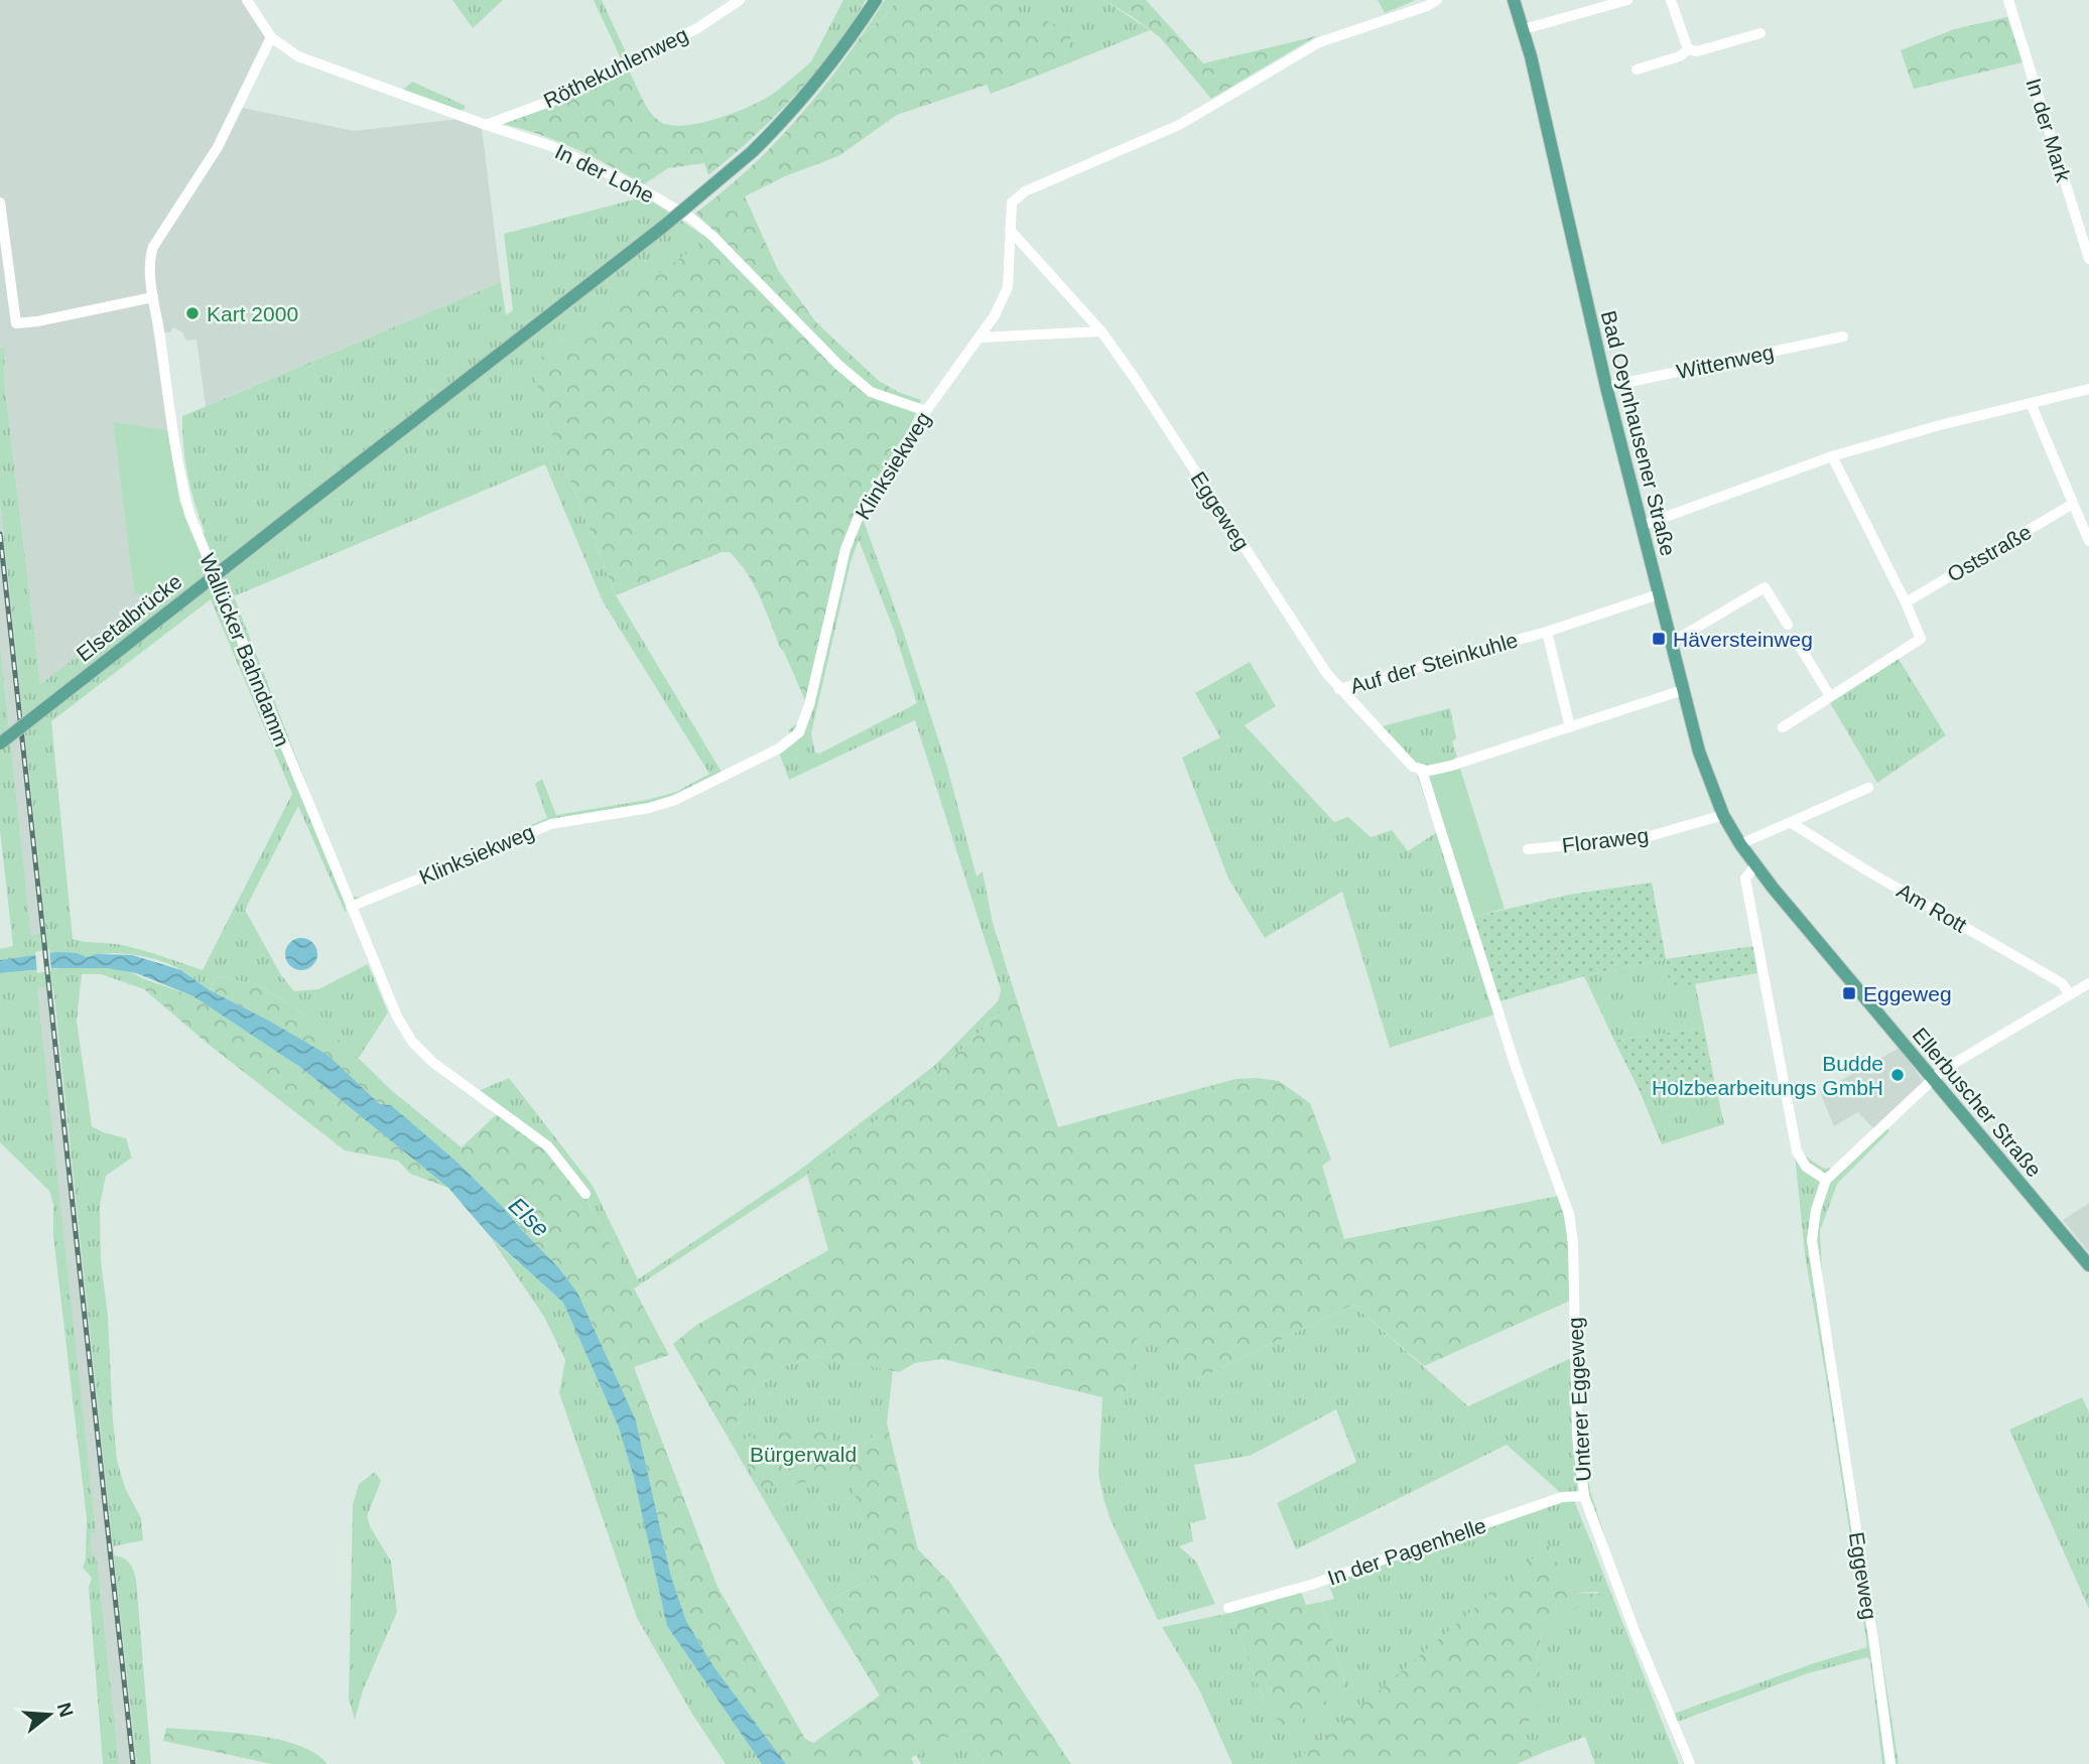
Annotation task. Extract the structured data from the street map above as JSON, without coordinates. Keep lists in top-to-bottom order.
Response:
{
  "streets": {
    "main road": ["Bad Oeynhausener Straße", "Elsetalbrücke", "Ellerbuscher Straße"],
    "street": [
      "Röthekuhlenweg",
      "In der Mark",
      "In der Lohe",
      "Wittenweg",
      "Klinksiekweg",
      "Eggeweg",
      "Oststraße",
      "Wallücker Bahndamm",
      "Auf der Steinkuhle",
      "Floraweg",
      "Am Rott",
      "Unterer Eggeweg",
      "In der Pagenhelle"
    ]
  },
  "crossings": [
    ["Röthekuhlenweg", "In der Lohe"],
    ["In der Lohe", "Klinksiekweg"],
    ["In der Lohe", "Wallücker Bahndamm"],
    ["Wittenweg", "Bad Oeynhausener Straße"],
    ["Bad Oeynhausener Straße", "Auf der Steinkuhle"],
    ["Bad Oeynhausener Straße", "Floraweg"],
    ["Bad Oeynhausener Straße", "Ellerbuscher Straße"],
    ["Klinksiekweg", "Eggeweg"],
    ["Klinksiekweg", "Wallücker Bahndamm"],
    ["Eggeweg", "Auf der Steinkuhle"],
    ["Eggeweg", "Am Rott"],
    ["Eggeweg", "Ellerbuscher Straße"],
    ["Auf der Steinkuhle", "Unterer Eggeweg"],
    ["Unterer Eggeweg", "In der Pagenhelle"]
  ],
  "water": ["Else"],
  "parks": ["Bürgerwald"],
  "places": {
    "other": ["Kart 2000", "Budde Holzbearbeitungs GmbH"],
    "transit": ["Häversteinweg", "Eggeweg"]
  },
  "north": "right"
}
